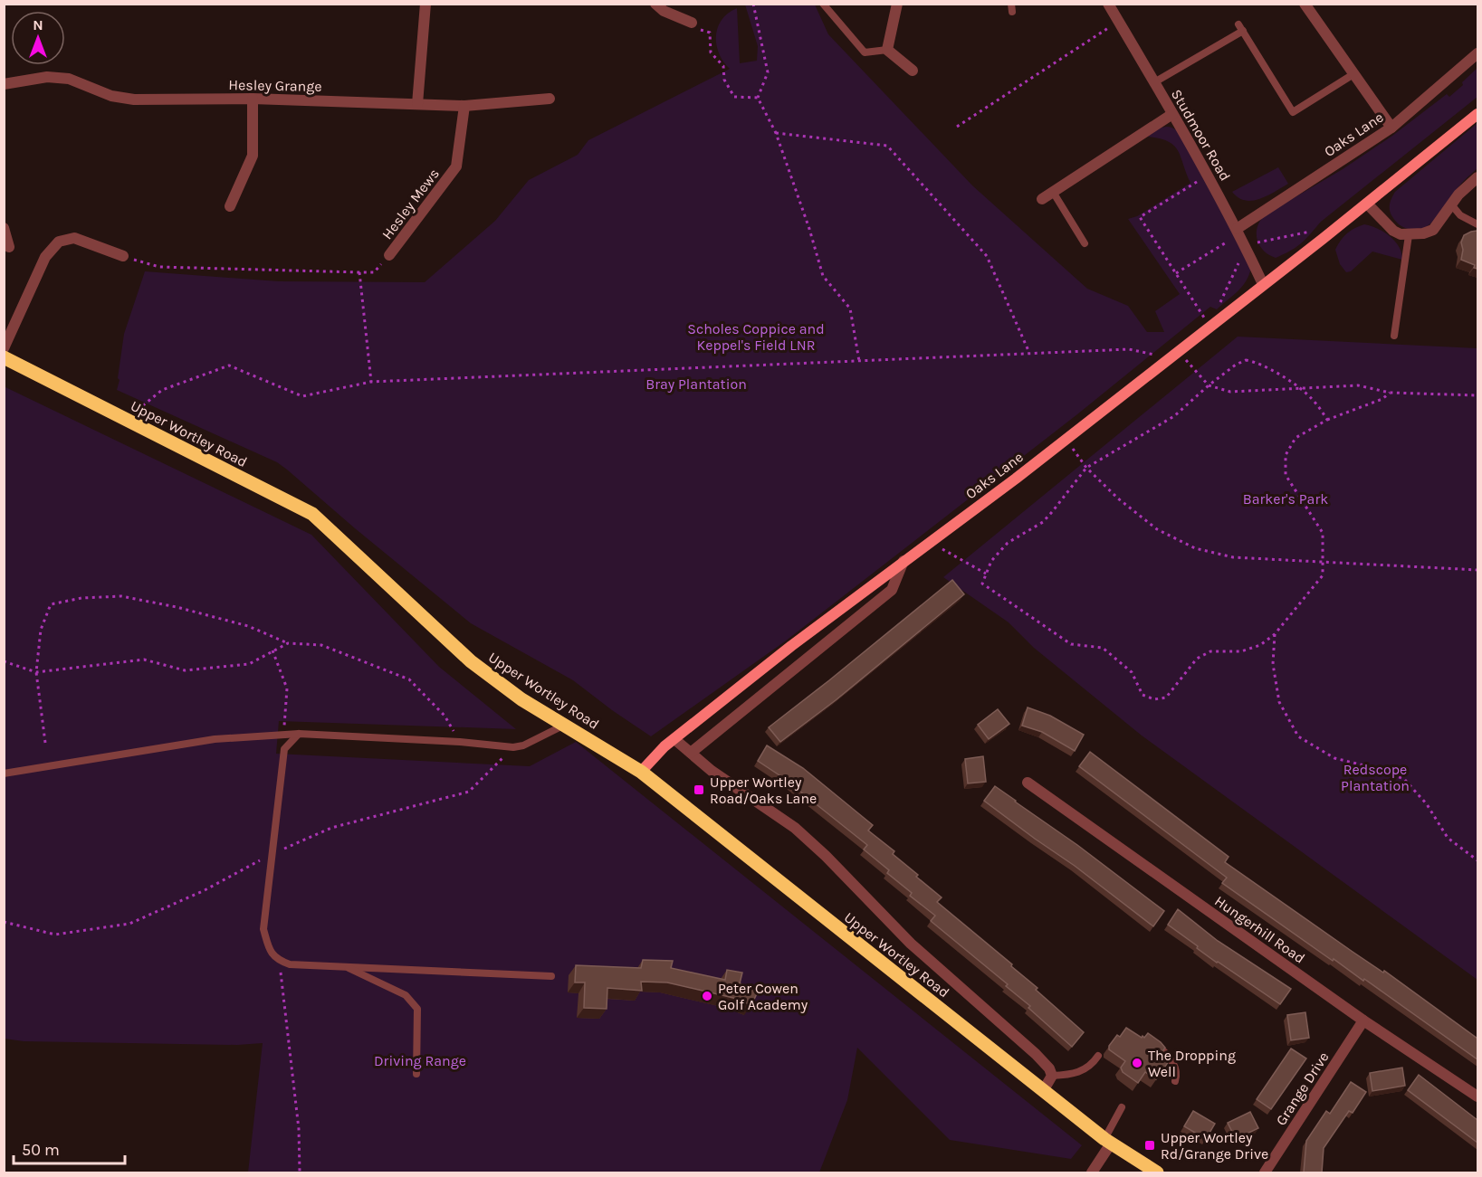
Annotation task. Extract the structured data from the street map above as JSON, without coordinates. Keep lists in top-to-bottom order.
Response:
{
  "streets": {
    "main road": ["Upper Wortley Road"],
    "street": [
      "Hesley Grange",
      "Oaks Lane",
      "Studmoor Road",
      "Hesley Mews",
      "Hungerhill Road",
      "Grange Drive"
    ]
  },
  "crossings": [
    ["Hesley Grange", "Hesley Mews"],
    ["Oaks Lane", "Studmoor Road"],
    ["Oaks Lane", "Upper Wortley Road"],
    ["Hungerhill Road", "Grange Drive"]
  ],
  "parks": [
    "Scholes Coppice and Keppel's Field LNR",
    "Bray Plantation",
    "Barker's Park",
    "Redscope Plantation",
    "Driving Range"
  ],
  "places": {
    "transit": ["Upper Wortley Road/Oaks Lane", "Upper Wortley Rd/Grange Drive"],
    "other": ["Peter Cowen Golf Academy", "The Dropping Well"]
  },
  "scale_bar": "50 m",
  "north": "top"
}
